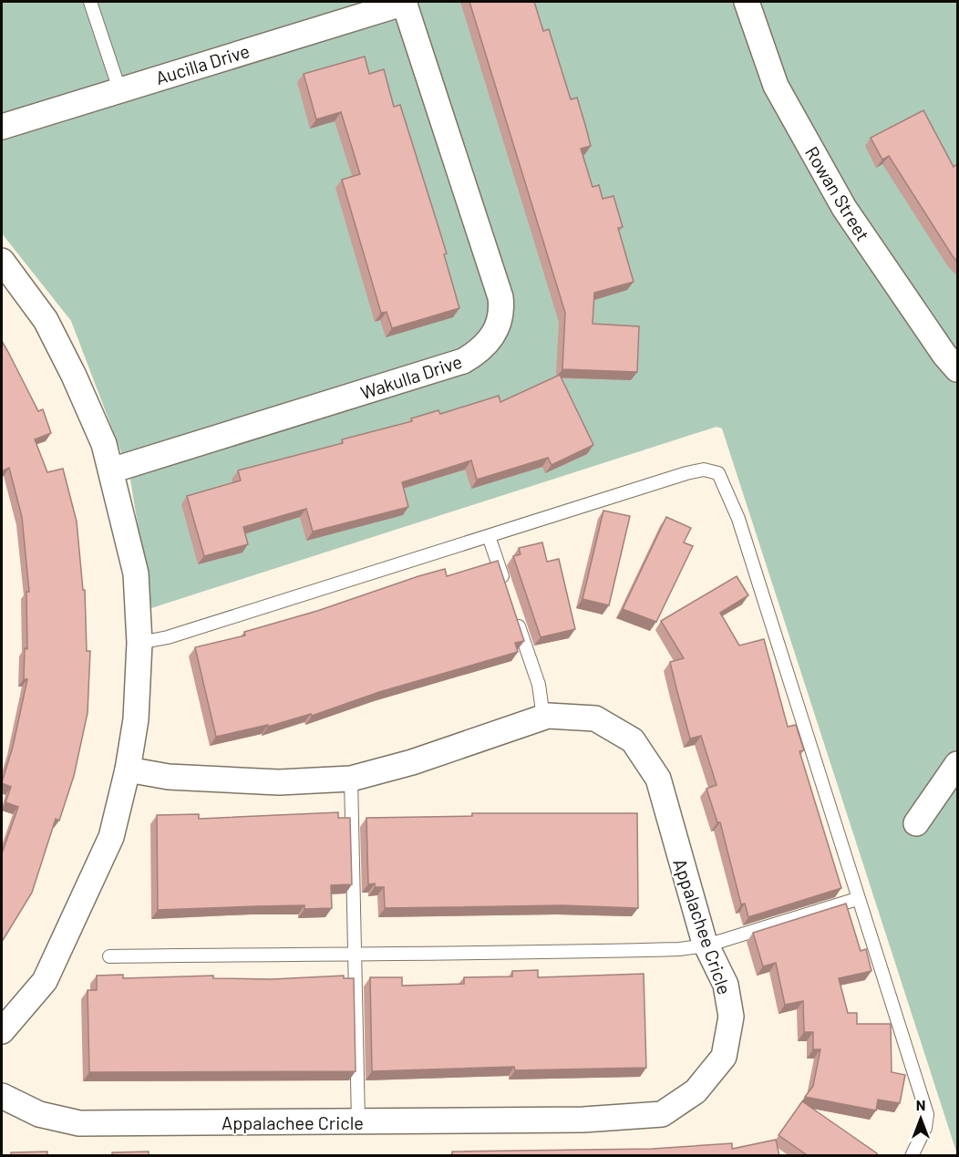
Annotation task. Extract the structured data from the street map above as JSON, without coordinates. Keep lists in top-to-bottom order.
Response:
{
  "streets": {
    "street": [
      "Aucilla Drive",
      "Rowan Street",
      "Wakulla Drive",
      "Appalachee Cricle"
    ]
  },
  "crossings": [
    ["Aucilla Drive", "Wakulla Drive"]
  ],
  "north": "top"
}
